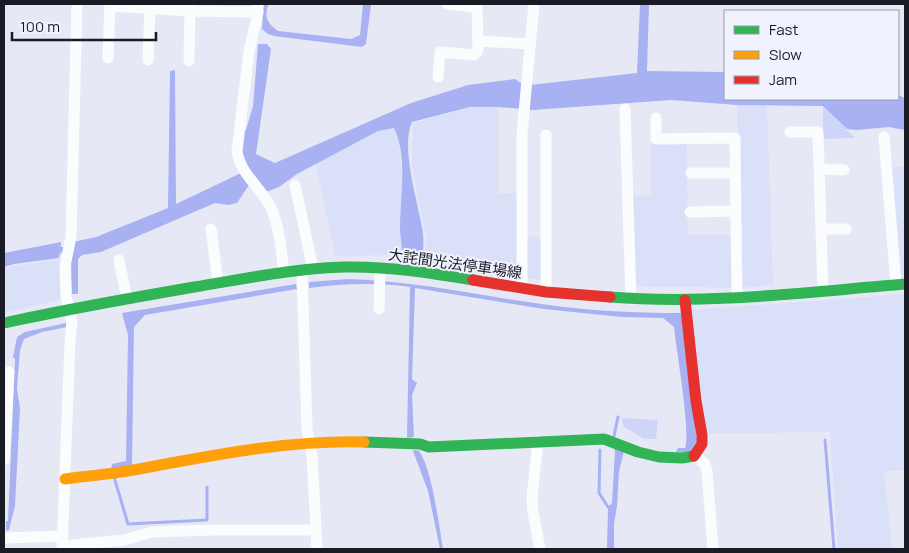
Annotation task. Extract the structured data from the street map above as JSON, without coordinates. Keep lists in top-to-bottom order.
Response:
{
  "streets": {
    "main road": ["大詫間光法停車場線"]
  },
  "legend": ["Fast", "Slow", "Jam"],
  "scale_bar": "100 m"
}
